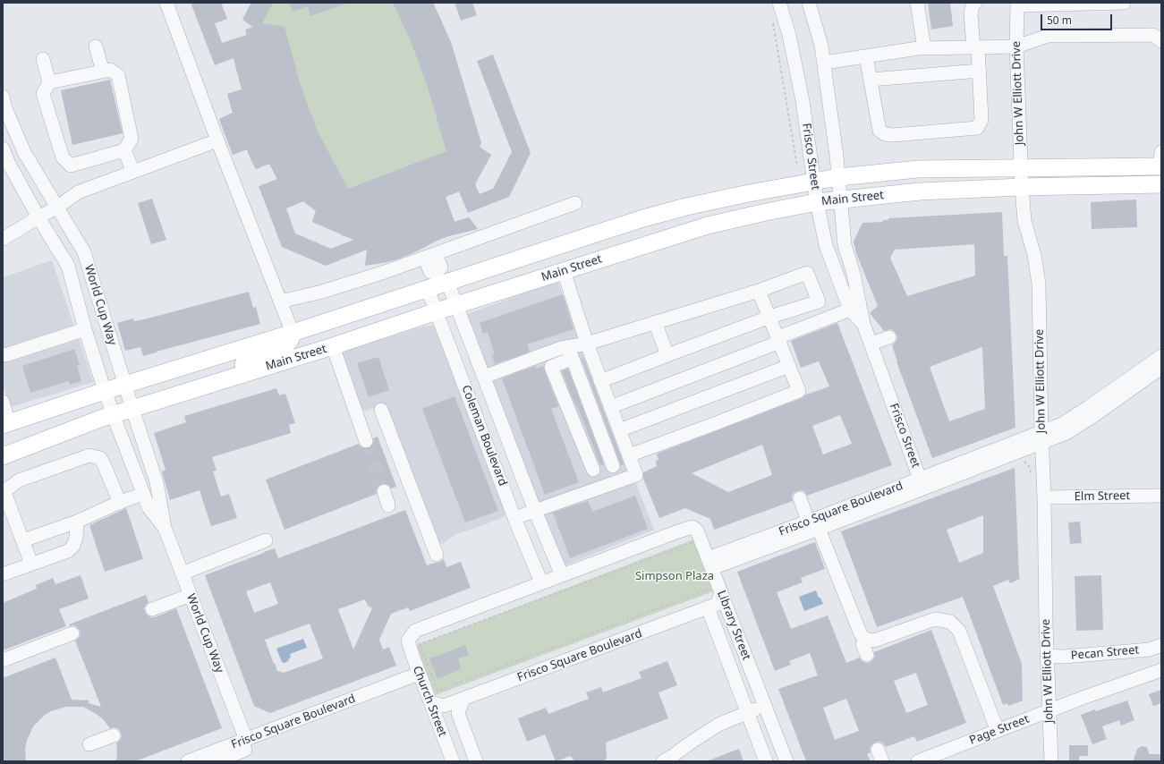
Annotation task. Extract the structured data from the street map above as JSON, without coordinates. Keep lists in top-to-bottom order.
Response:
{
  "streets": {
    "main road": ["Main Street"],
    "street": [
      "John W Elliott Drive",
      "Frisco Street",
      "World Cup Way",
      "Coleman Boulevard",
      "Elm Street",
      "Frisco Square Boulevard",
      "Library Street",
      "Pecan Street",
      "Church Street",
      "Page Street"
    ]
  },
  "crossings": [
    ["John W Elliott Drive", "Main Street"],
    ["John W Elliott Drive", "Elm Street"],
    ["John W Elliott Drive", "Frisco Square Boulevard"],
    ["John W Elliott Drive", "Pecan Street"],
    ["John W Elliott Drive", "Page Street"],
    ["Frisco Street", "Main Street"],
    ["Frisco Street", "Frisco Square Boulevard"],
    ["Main Street", "World Cup Way"],
    ["Main Street", "Coleman Boulevard"],
    ["World Cup Way", "Frisco Square Boulevard"],
    ["Coleman Boulevard", "Library Street"],
    ["Coleman Boulevard", "Church Street"],
    ["Frisco Square Boulevard", "Library Street"],
    ["Frisco Square Boulevard", "Church Street"]
  ],
  "parks": ["Simpson Plaza"],
  "scale_bar": "50 m"
}
